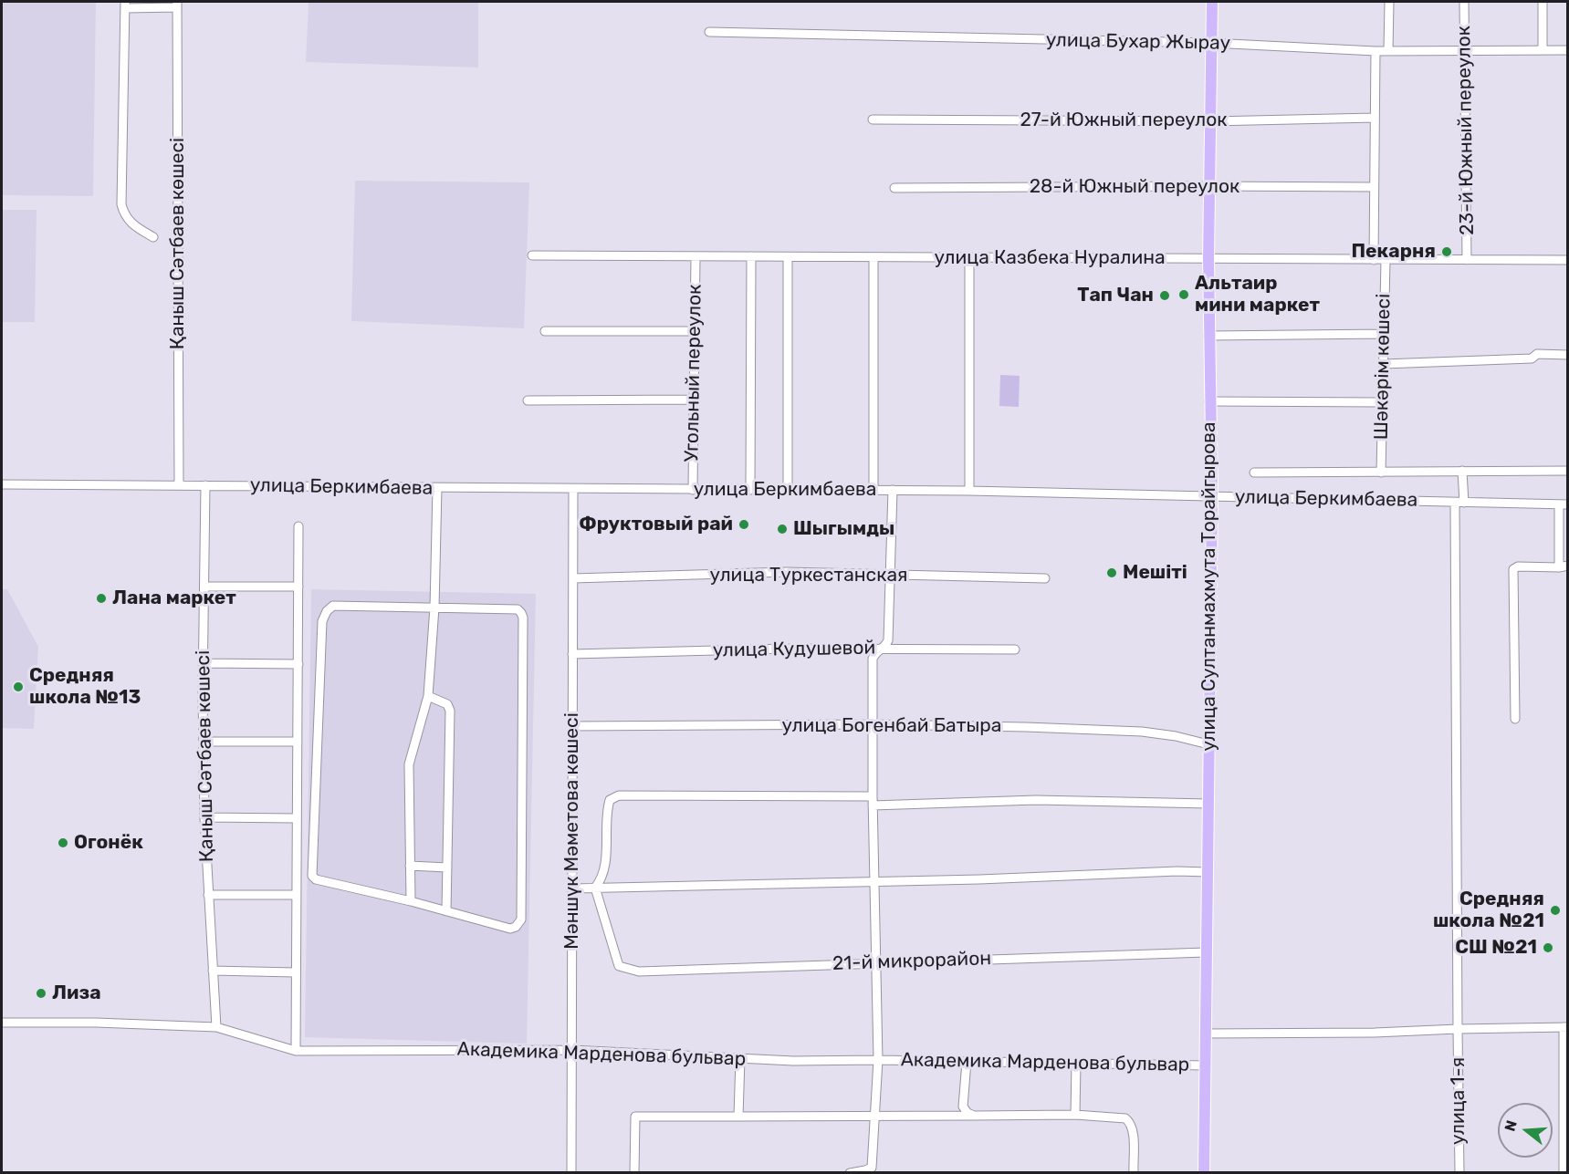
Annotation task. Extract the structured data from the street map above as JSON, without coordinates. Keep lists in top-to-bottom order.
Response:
{
  "streets": {
    "main road": ["улица Султанмахмута Торайгырова"],
    "street": [
      "улица Бухар Жырау",
      "27-й Южный переулок",
      "23-й Южный переулок",
      "28-й Южный переулок",
      "Қаныш Сәтбаев көшесі",
      "улица Казбека Нуралина",
      "Шәкәрім көшесі",
      "Угольный переулок",
      "улица Беркимбаева",
      "улица Туркестанская",
      "улица Кудушевой",
      "улица Богенбай Батыра",
      "Мәншүк Мәметова көшесі",
      "21-й микрорайон",
      "Академика Марденова бульвар",
      "улица 1-я"
    ]
  },
  "crossings": [
    ["улица Бухар Жырау", "23-й Южный переулок"],
    ["улица Бухар Жырау", "улица Султанмахмута Торайгырова"],
    ["27-й Южный переулок", "улица Султанмахмута Торайгырова"],
    ["23-й Южный переулок", "улица Казбека Нуралина"],
    ["28-й Южный переулок", "улица Султанмахмута Торайгырова"],
    ["Қаныш Сәтбаев көшесі", "улица Беркимбаева"],
    ["Қаныш Сәтбаев көшесі", "Академика Марденова бульвар"],
    ["улица Казбека Нуралина", "Шәкәрім көшесі"],
    ["улица Казбека Нуралина", "Угольный переулок"],
    ["улица Казбека Нуралина", "улица Султанмахмута Торайгырова"],
    ["Угольный переулок", "улица Беркимбаева"],
    ["улица Беркимбаева", "улица Султанмахмута Торайгырова"],
    ["улица Беркимбаева", "Мәншүк Мәметова көшесі"],
    ["улица Беркимбаева", "улица 1-я"],
    ["улица Туркестанская", "Мәншүк Мәметова көшесі"],
    ["улица Султанмахмута Торайгырова", "улица Богенбай Батыра"],
    ["улица Султанмахмута Торайгырова", "21-й микрорайон"],
    ["улица Султанмахмута Торайгырова", "Академика Марденова бульвар"],
    ["улица Кудушевой", "Мәншүк Мәметова көшесі"],
    ["улица Богенбай Батыра", "Мәншүк Мәметова көшесі"],
    ["Мәншүк Мәметова көшесі", "Академика Марденова бульвар"]
  ],
  "places": [
    "Пекарня",
    "Альтаир мини маркет",
    "Тап Чан",
    "Фруктовый рай",
    "Шыгымды",
    "Мешіті",
    "Лана маркет",
    "Средняя школа №13",
    "Огонёк",
    "Средняя школа №21",
    "СШ №21",
    "Лиза"
  ],
  "north": "left"
}
